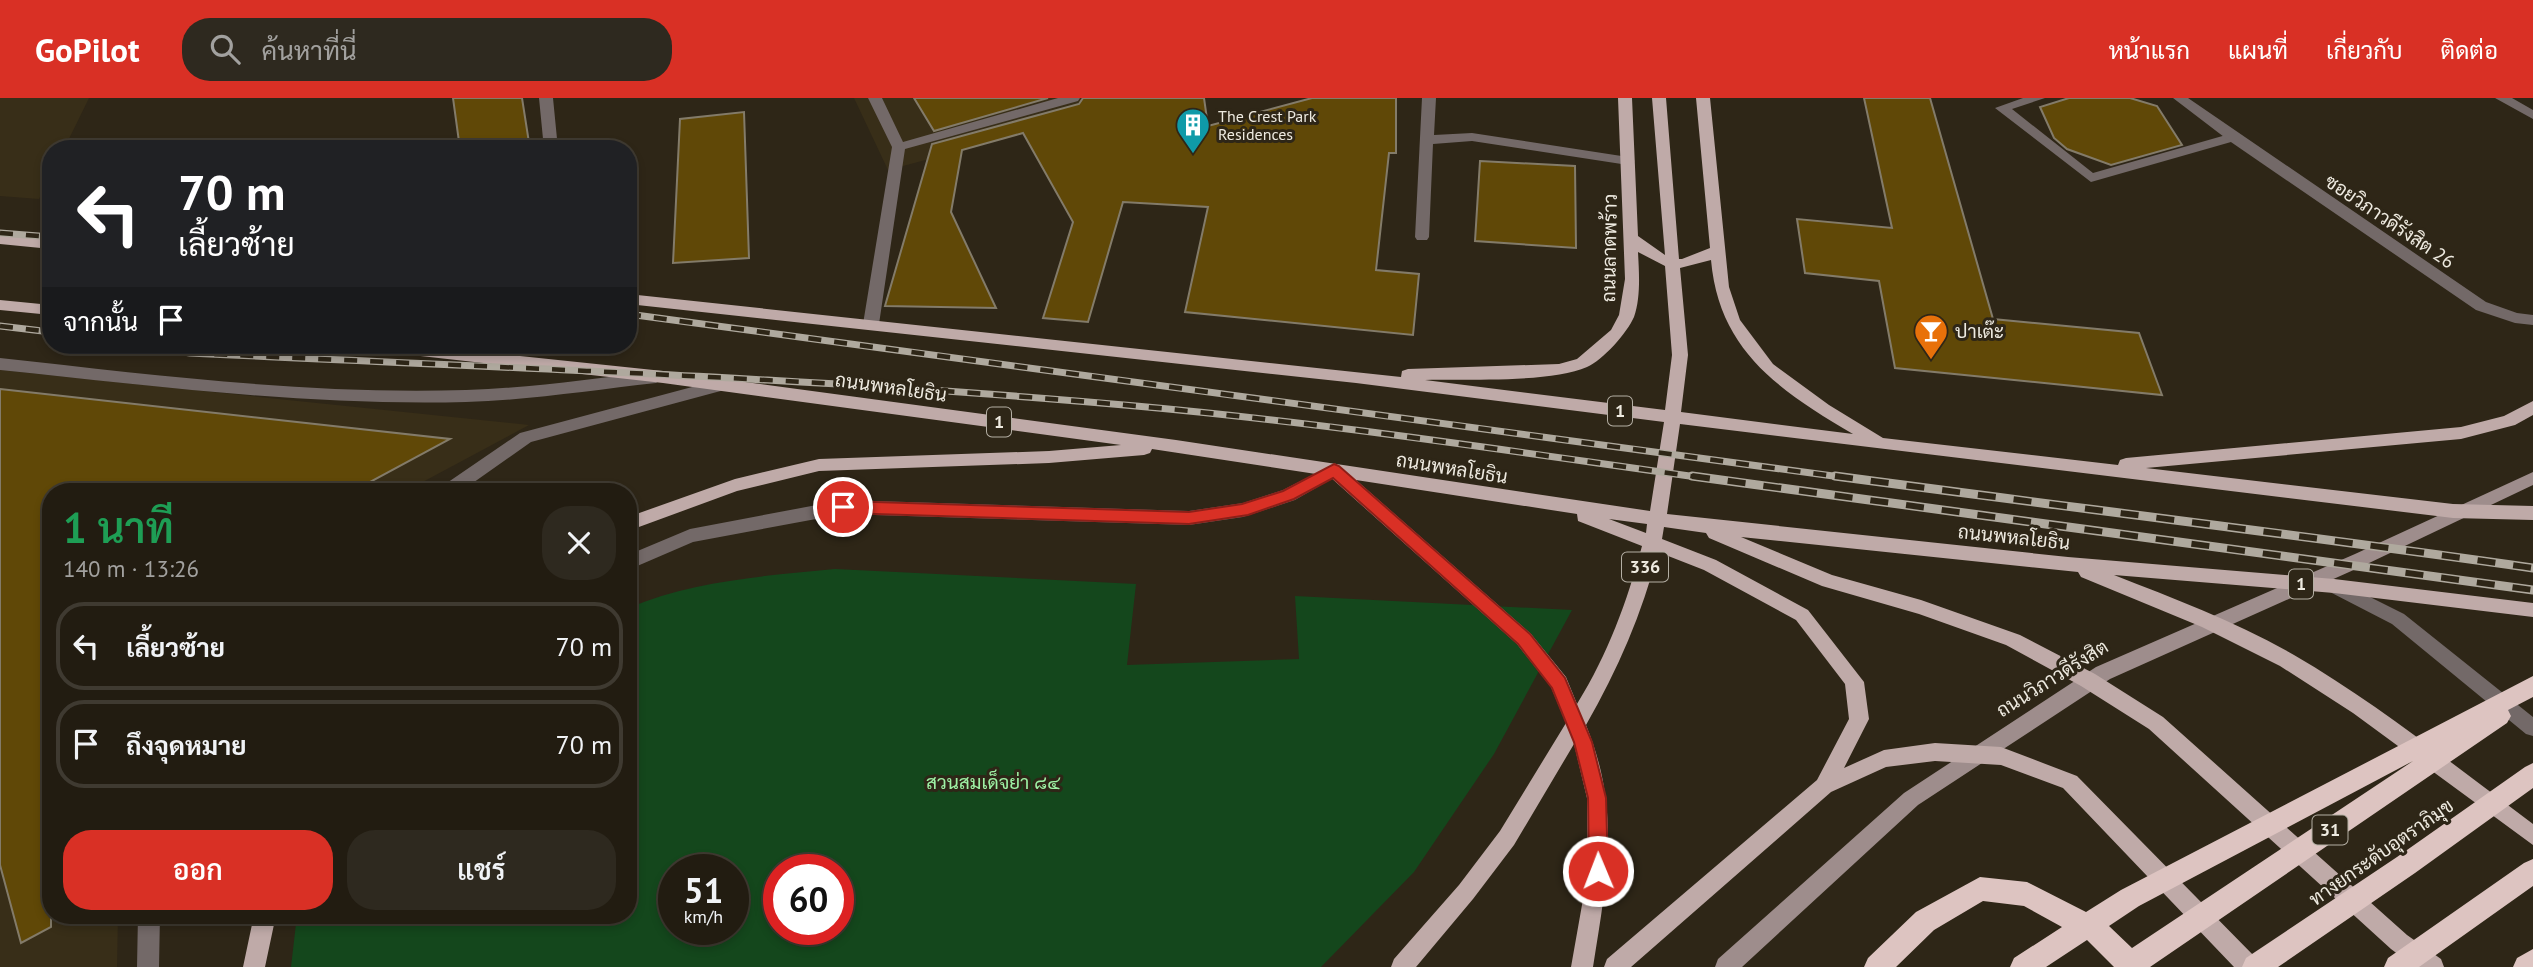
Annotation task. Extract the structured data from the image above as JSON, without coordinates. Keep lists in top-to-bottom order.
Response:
{
  "streets": {
    "highway": ["31", "ทางยกระดับอุตราภิมุข"],
    "main road": [
      "ถนนลาดพร้าว",
      "ถนนพหลโยธิน",
      "1",
      "336",
      "ถนนวิภาวดีรังสิต"
    ],
    "street": ["ซอยวิภาวดีรังสิต 26"]
  },
  "crossings": [
    ["ถนนลาดพร้าว", "1"]
  ],
  "parks": ["สวนสมเด็จย่า ๘๔"],
  "places": {
    "building": ["The Crest Park Residences"],
    "bar": ["ปาเต๊ะ"]
  },
  "page": {
    "header": "GoPilot",
    "search": "ค้นหาที่นี่",
    "nav": [
      "หน้าแรก",
      "แผนที่",
      "เกี่ยวกับ",
      "ติดต่อ"
    ],
    "turn": ["70 m", "เลี้ยวซ้าย"],
    "then": "จากนั้น",
    "heading": ["1 นาที", "140 m · 13:26"],
    "list": [
      {
        "name": "เลี้ยวซ้าย",
        "value": "70 m"
      },
      {
        "name": "ถึงจุดหมาย",
        "value": "70 m"
      }
    ],
    "buttons": ["ออก", "แชร์"],
    "speed": "51 km/h",
    "limit": "60"
  }
}
